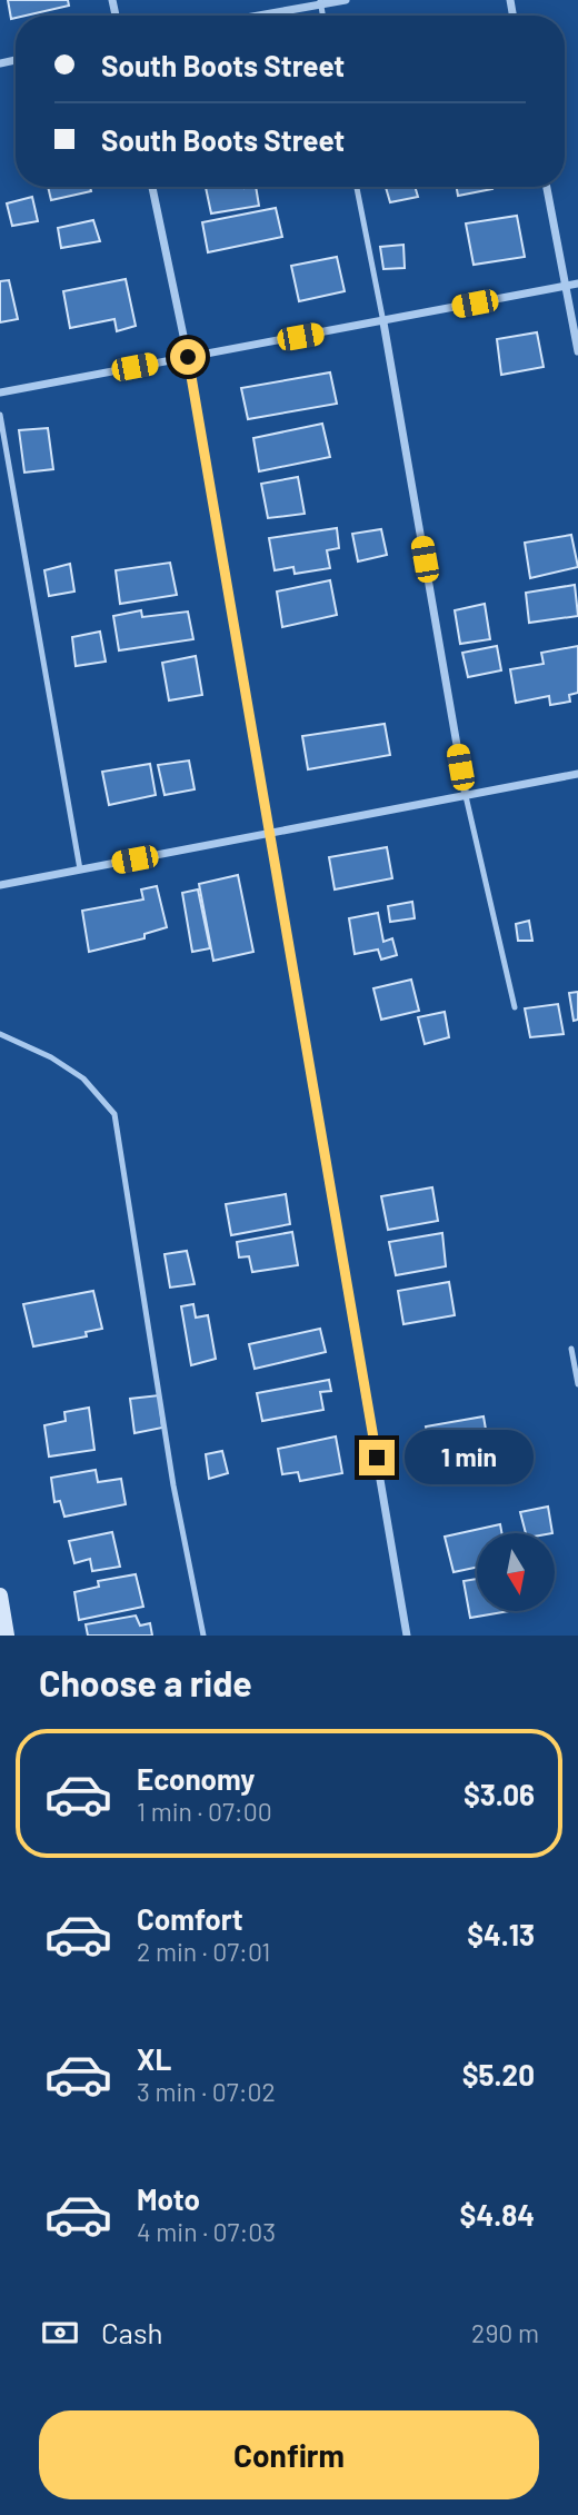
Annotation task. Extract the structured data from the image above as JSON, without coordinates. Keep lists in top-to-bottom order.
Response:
{
  "north": "bottom",
  "page": {
    "banner": ["South Boots Street", "South Boots Street"],
    "bubble": "1 min",
    "heading": "Choose a ride",
    "list": [
      {
        "name": "Economy",
        "note": "1 min · 07:00",
        "value": "$3.06"
      },
      {
        "name": "Comfort",
        "note": "2 min · 07:01",
        "value": "$4.13"
      },
      {
        "name": "XL",
        "note": "3 min · 07:02",
        "value": "$5.20"
      },
      {
        "name": "Moto",
        "note": "4 min · 07:03",
        "value": "$4.84"
      }
    ],
    "pay": ["Cash", "290 m"],
    "buttons": "Confirm"
  }
}
